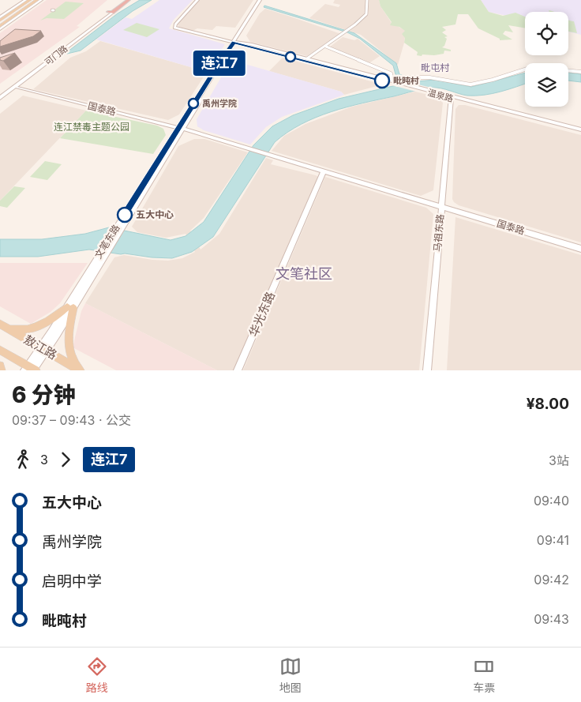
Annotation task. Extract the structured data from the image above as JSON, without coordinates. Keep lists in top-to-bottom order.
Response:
{
  "streets": {
    "main road": [
      "可门路",
      "温泉路",
      "国泰路",
      "马祖东路",
      "文笔东路",
      "华光东路",
      "敖江路"
    ]
  },
  "crossings": [
    ["温泉路", "马祖东路"],
    ["温泉路", "文笔东路"],
    ["国泰路", "马祖东路"],
    ["国泰路", "文笔东路"],
    ["国泰路", "华光东路"],
    ["文笔东路", "敖江路"]
  ],
  "districts": ["毗屯村", "文笔社区"],
  "parks": ["连江禁毒主题公园"],
  "places": ["毗旽村", "禹州学院", "五大中心"],
  "lines": ["bus line 连江7"],
  "page": {
    "on_map": "连江7",
    "heading": ["6 分钟", "09:37 – 09:43 · 公交", "¥8.00"],
    "legs": ["3", "连江7", "3站"],
    "list": [
      {
        "name": "五大中心",
        "value": "09:40"
      },
      {
        "name": "禹州学院",
        "value": "09:41"
      },
      {
        "name": "启明中学",
        "value": "09:42"
      },
      {
        "name": "毗旽村",
        "value": "09:43"
      }
    ],
    "tabs": ["路线", "地图", "车票"]
  }
}
